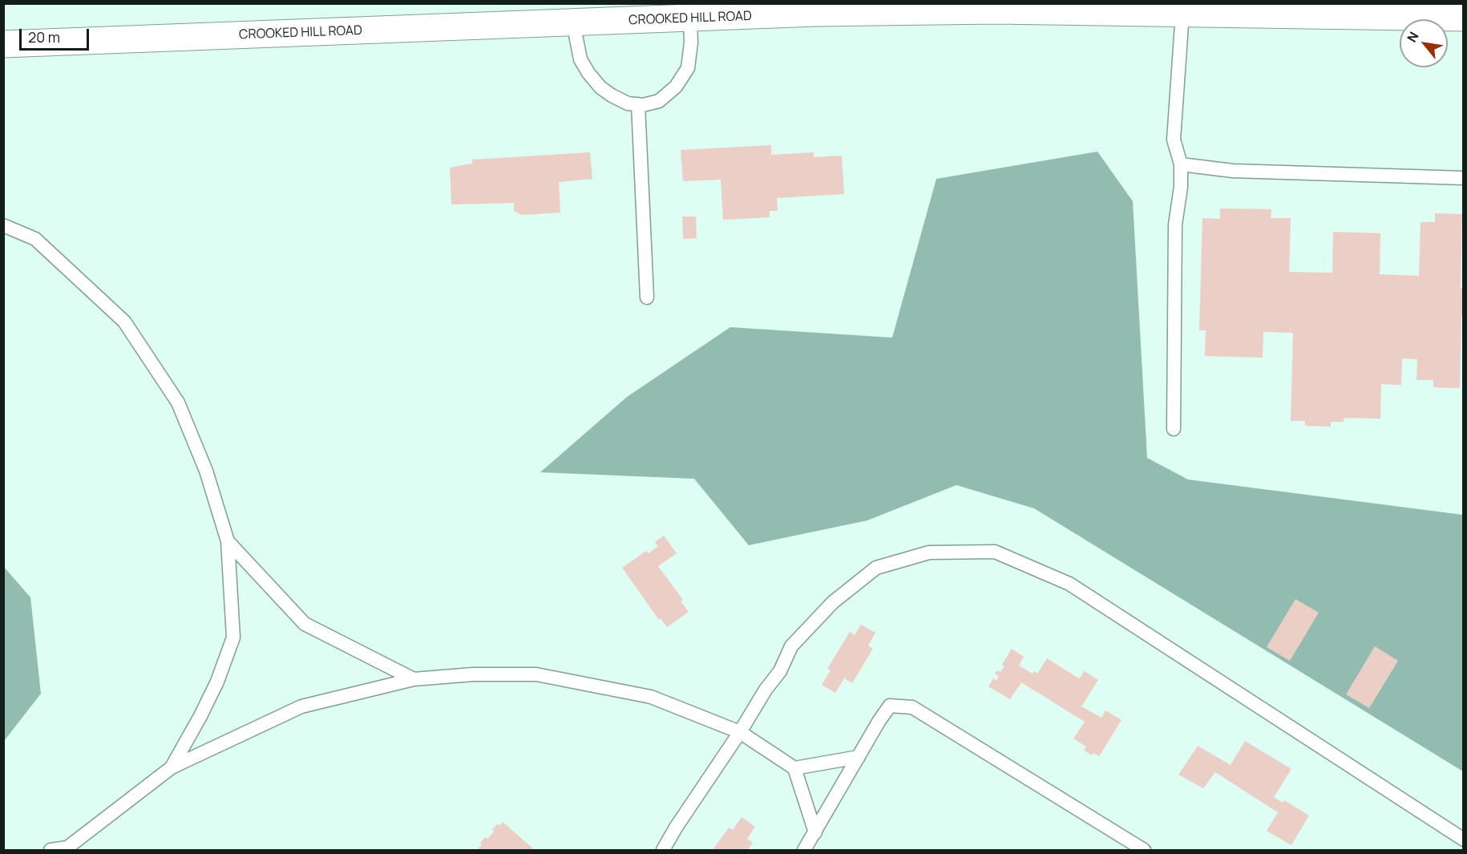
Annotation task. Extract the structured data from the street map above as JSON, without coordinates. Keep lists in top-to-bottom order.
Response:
{
  "streets": {
    "main road": ["CROOKED HILL ROAD"]
  },
  "scale_bar": "20 m",
  "north": "top left"
}
